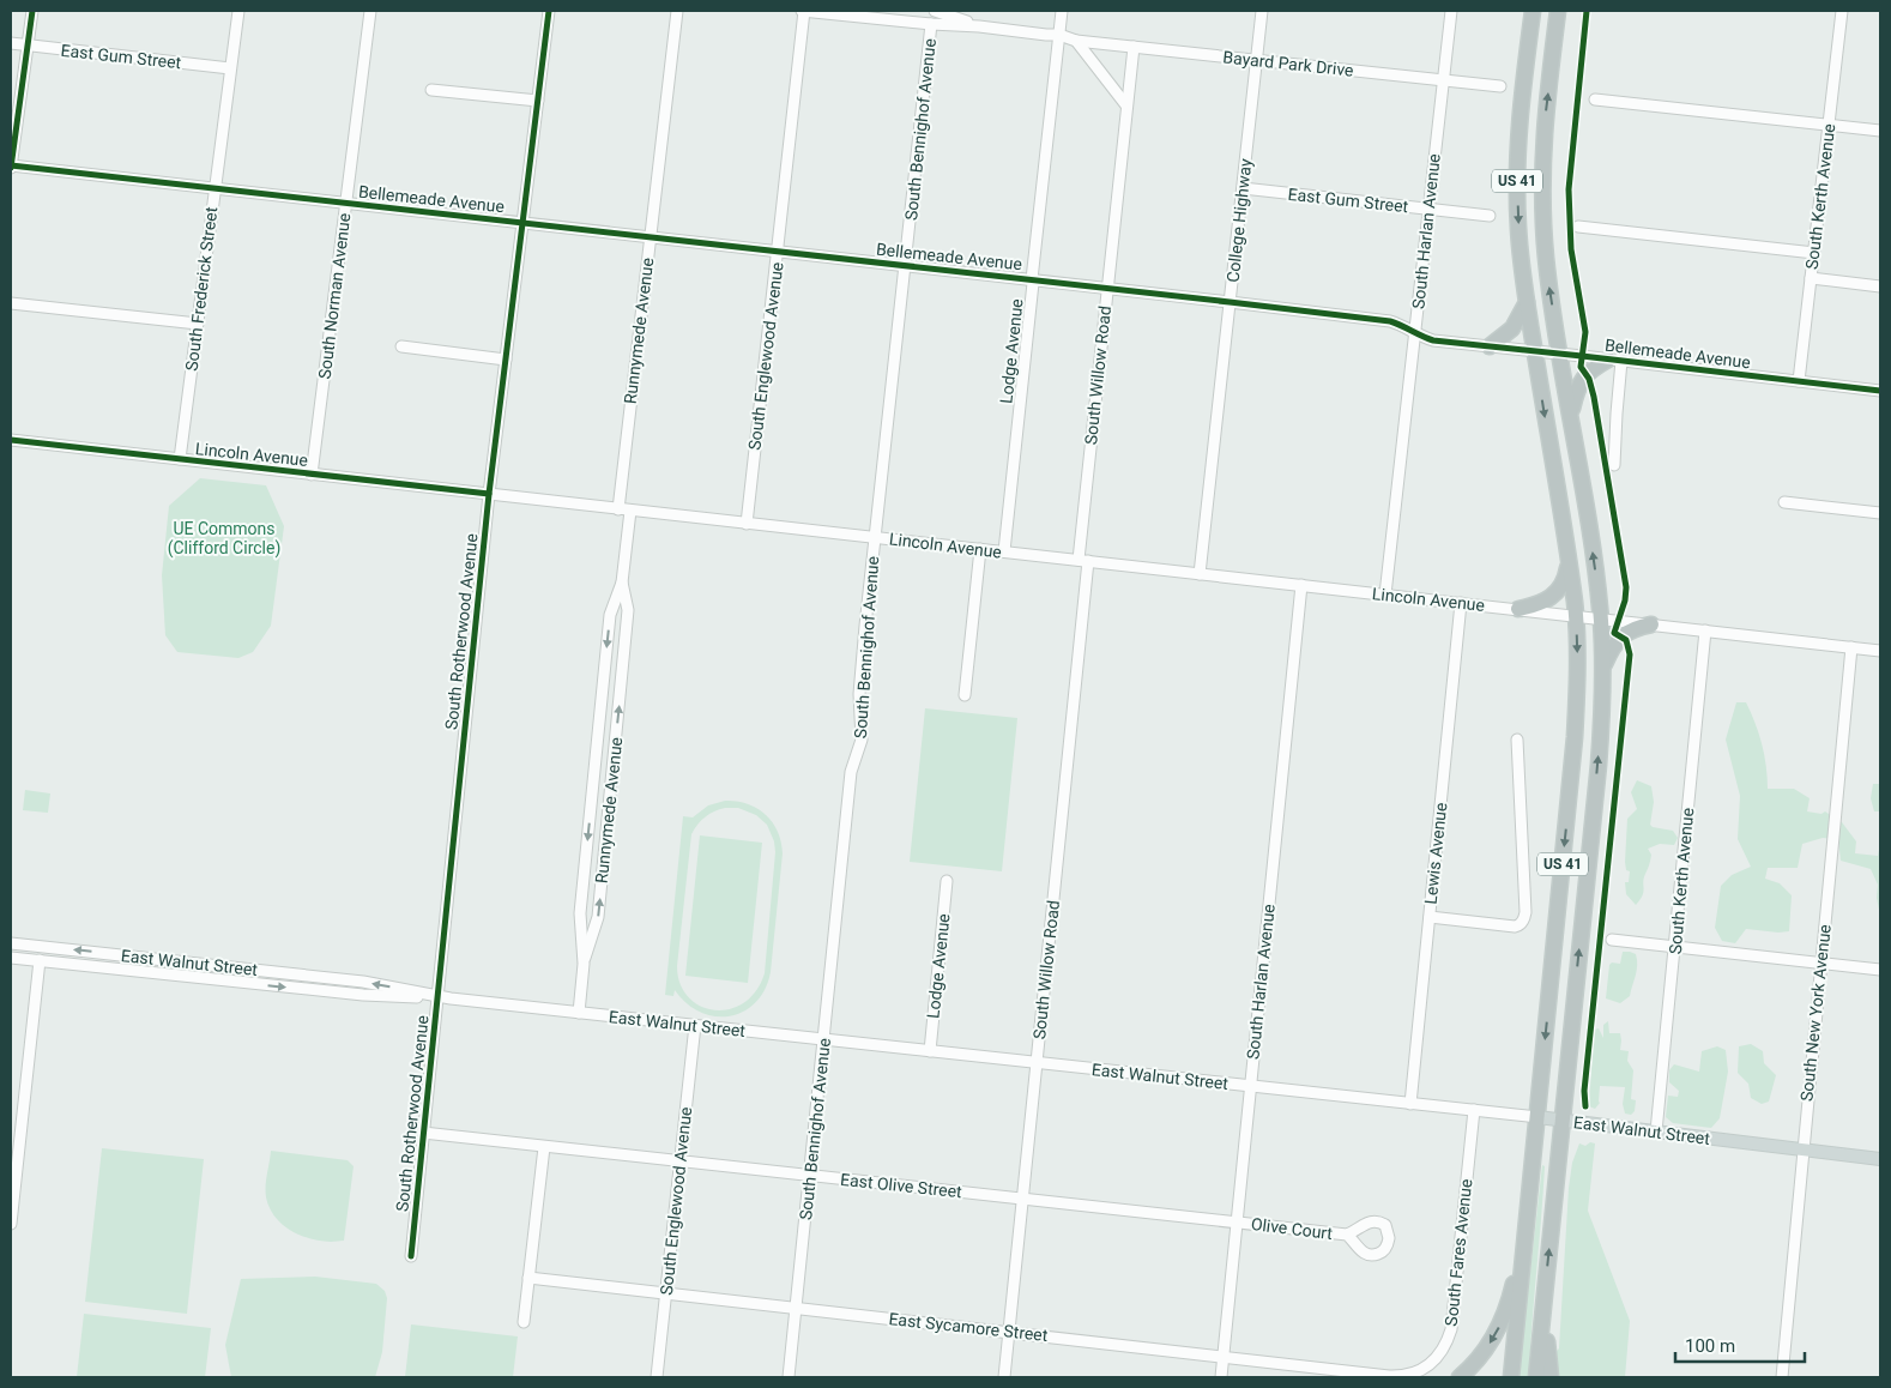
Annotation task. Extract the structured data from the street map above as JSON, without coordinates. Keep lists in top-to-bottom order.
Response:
{
  "streets": {
    "highway": ["US 41"],
    "main road": ["East Walnut Street"],
    "street": [
      "East Gum Street",
      "Bayard Park Drive",
      "South Bennighof Avenue",
      "South Kerth Avenue",
      "Bellemeade Avenue",
      "College Highway",
      "South Harlan Avenue",
      "South Frederick Street",
      "South Norman Avenue",
      "Runnymede Avenue",
      "Lodge Avenue",
      "South Englewood Avenue",
      "South Willow Road",
      "Lincoln Avenue",
      "South Rotherwood Avenue",
      "Lewis Avenue",
      "South New York Avenue",
      "East Olive Street",
      "Olive Court",
      "South Fares Avenue",
      "East Sycamore Street"
    ]
  },
  "crossings": [
    ["East Gum Street", "College Highway"],
    ["East Gum Street", "South Harlan Avenue"],
    ["East Gum Street", "South Frederick Street"],
    ["Bayard Park Drive", "College Highway"],
    ["Bayard Park Drive", "South Harlan Avenue"],
    ["Bayard Park Drive", "Lodge Avenue"],
    ["Bayard Park Drive", "South Willow Road"],
    ["South Bennighof Avenue", "Bellemeade Avenue"],
    ["South Bennighof Avenue", "Lincoln Avenue"],
    ["South Bennighof Avenue", "East Walnut Street"],
    ["South Bennighof Avenue", "East Olive Street"],
    ["South Bennighof Avenue", "East Sycamore Street"],
    ["US 41", "Bellemeade Avenue"],
    ["US 41", "Lincoln Avenue"],
    ["US 41", "East Walnut Street"],
    ["South Kerth Avenue", "Bellemeade Avenue"],
    ["South Kerth Avenue", "Lincoln Avenue"],
    ["South Kerth Avenue", "East Walnut Street"],
    ["Bellemeade Avenue", "College Highway"],
    ["Bellemeade Avenue", "South Harlan Avenue"],
    ["Bellemeade Avenue", "South Frederick Street"],
    ["Bellemeade Avenue", "South Norman Avenue"],
    ["Bellemeade Avenue", "Runnymede Avenue"],
    ["Bellemeade Avenue", "Lodge Avenue"],
    ["Bellemeade Avenue", "South Englewood Avenue"],
    ["Bellemeade Avenue", "South Willow Road"],
    ["Bellemeade Avenue", "South Rotherwood Avenue"],
    ["College Highway", "Lincoln Avenue"],
    ["South Harlan Avenue", "Lincoln Avenue"],
    ["South Harlan Avenue", "East Walnut Street"],
    ["South Harlan Avenue", "East Olive Street"],
    ["South Harlan Avenue", "Olive Court"],
    ["South Harlan Avenue", "East Sycamore Street"],
    ["South Frederick Street", "Lincoln Avenue"],
    ["South Norman Avenue", "Lincoln Avenue"],
    ["Runnymede Avenue", "Lincoln Avenue"],
    ["Runnymede Avenue", "East Walnut Street"],
    ["Lodge Avenue", "Lincoln Avenue"],
    ["Lodge Avenue", "East Walnut Street"],
    ["South Englewood Avenue", "Lincoln Avenue"],
    ["South Englewood Avenue", "East Walnut Street"],
    ["South Englewood Avenue", "East Olive Street"],
    ["South Englewood Avenue", "East Sycamore Street"],
    ["South Willow Road", "Lincoln Avenue"],
    ["South Willow Road", "East Walnut Street"],
    ["South Willow Road", "East Olive Street"],
    ["South Willow Road", "East Sycamore Street"],
    ["Lincoln Avenue", "South Rotherwood Avenue"],
    ["Lincoln Avenue", "Lewis Avenue"],
    ["Lincoln Avenue", "South New York Avenue"],
    ["South Rotherwood Avenue", "East Walnut Street"],
    ["South Rotherwood Avenue", "East Olive Street"],
    ["Lewis Avenue", "East Walnut Street"],
    ["East Walnut Street", "South New York Avenue"],
    ["East Walnut Street", "South Fares Avenue"],
    ["East Olive Street", "Olive Court"],
    ["South Fares Avenue", "East Sycamore Street"]
  ],
  "parks": ["UE Commons (Clifford Circle)"],
  "scale_bar": "100 m"
}
